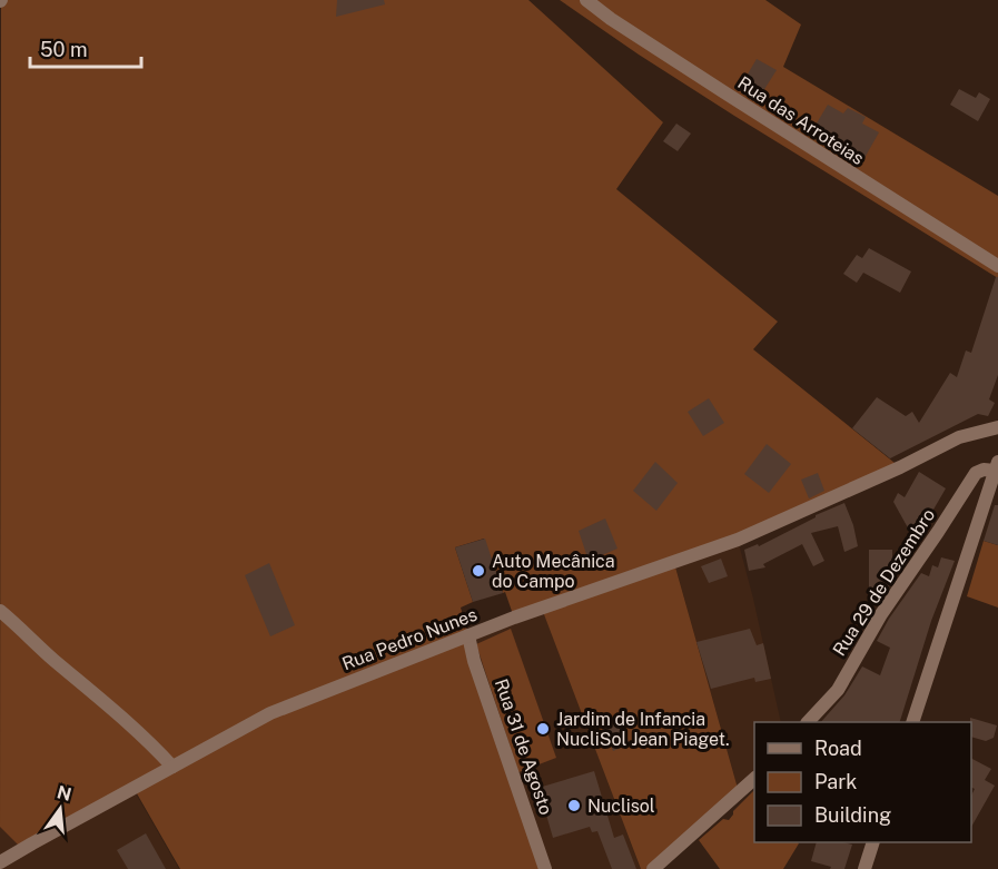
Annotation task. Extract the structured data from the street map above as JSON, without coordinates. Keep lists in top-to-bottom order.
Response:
{
  "streets": {
    "street": [
      "Rua das Arroteias",
      "Rua 29 de Dezembro",
      "Rua Pedro Nunes",
      "Rua 31 de Agosto"
    ]
  },
  "crossings": [
    ["Rua Pedro Nunes", "Rua 31 de Agosto"]
  ],
  "places": ["Auto Mecânica do Campo", "Jardim de Infancia NucliSol Jean Piaget.", "Nuclisol"],
  "legend": ["Road", "Park", "Building"],
  "scale_bar": "50 m",
  "north": "top"
}
